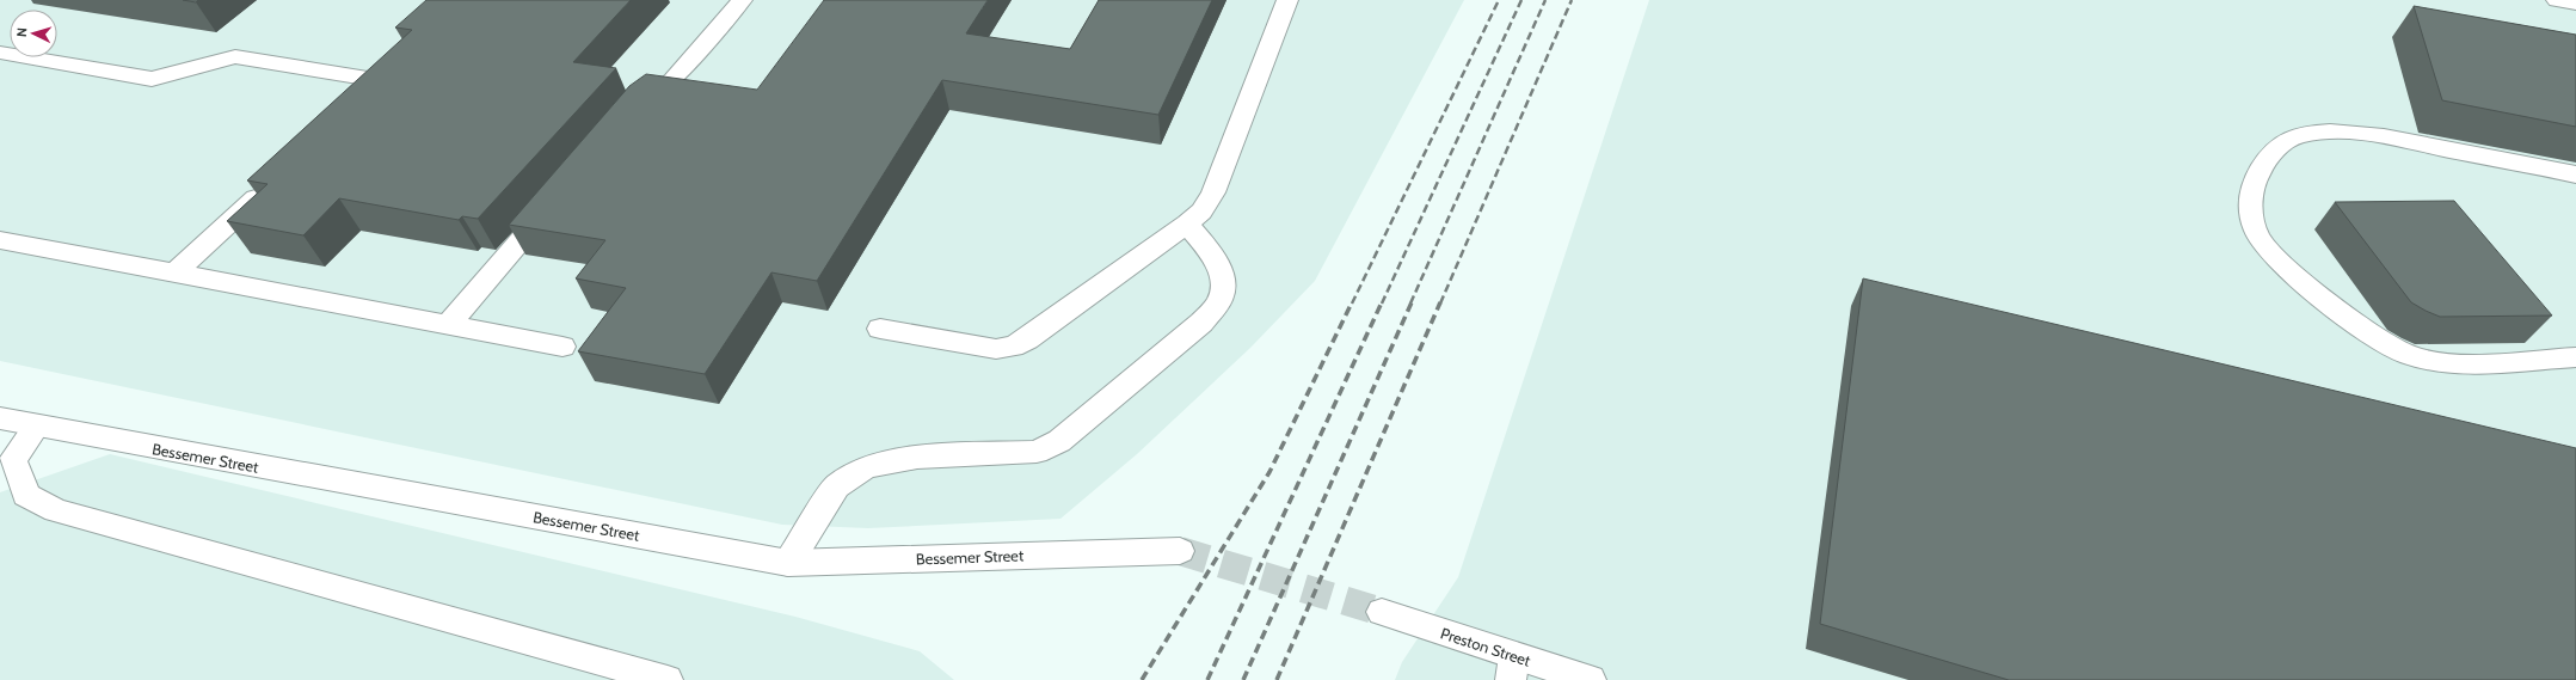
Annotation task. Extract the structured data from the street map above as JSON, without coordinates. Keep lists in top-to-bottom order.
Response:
{
  "streets": {
    "street": ["Bessemer Street", "Preston Street"]
  },
  "north": "left"
}
